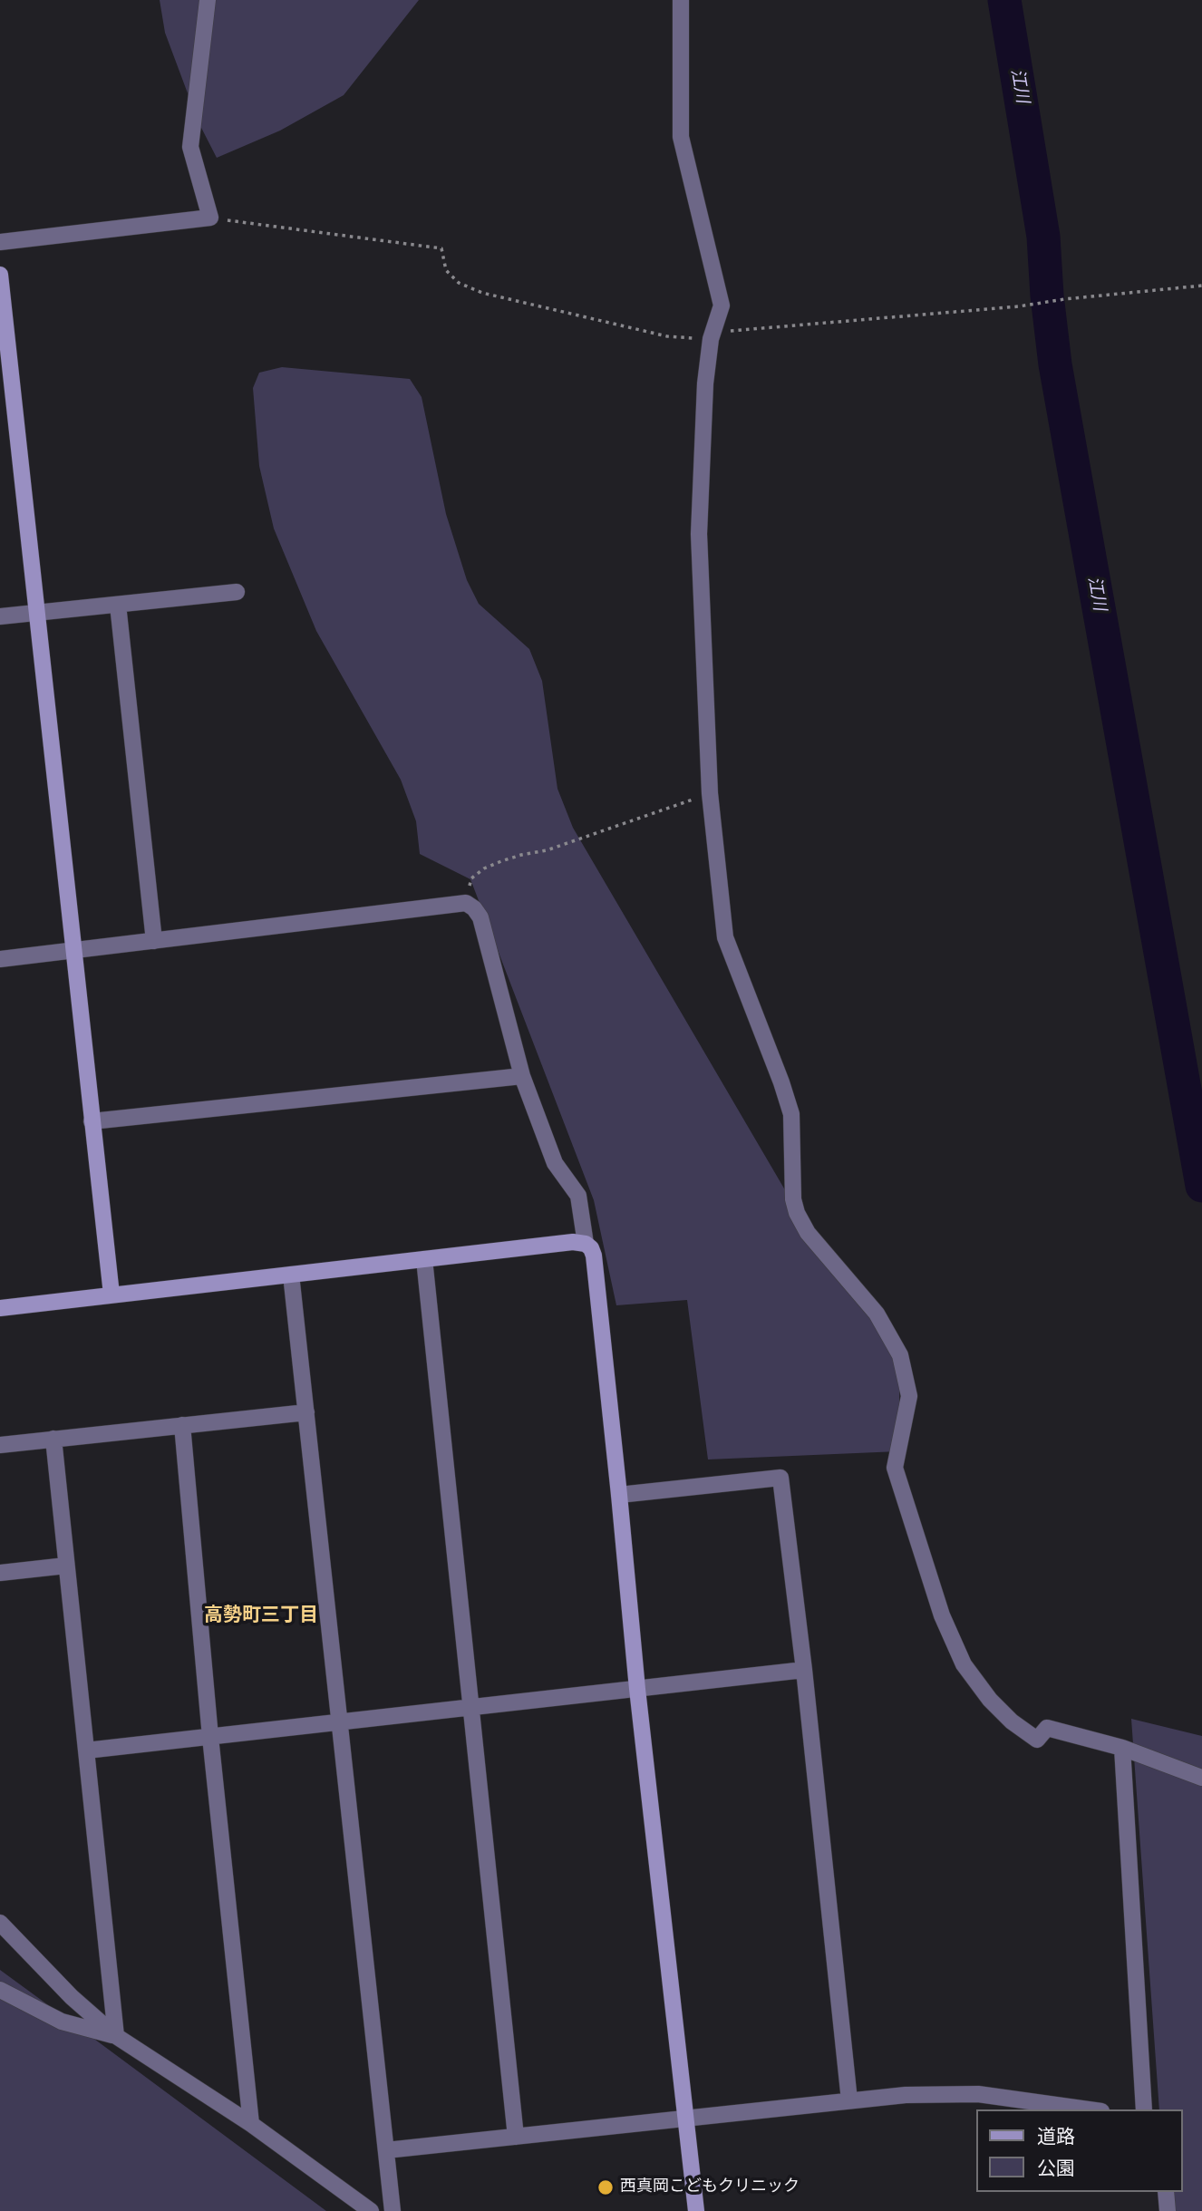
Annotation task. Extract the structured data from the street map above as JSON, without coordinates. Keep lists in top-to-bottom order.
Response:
{
  "districts": ["高勢町三丁目"],
  "water": ["江川"],
  "places": ["西真岡こどもクリニック"],
  "legend": ["道路", "公園"]
}
